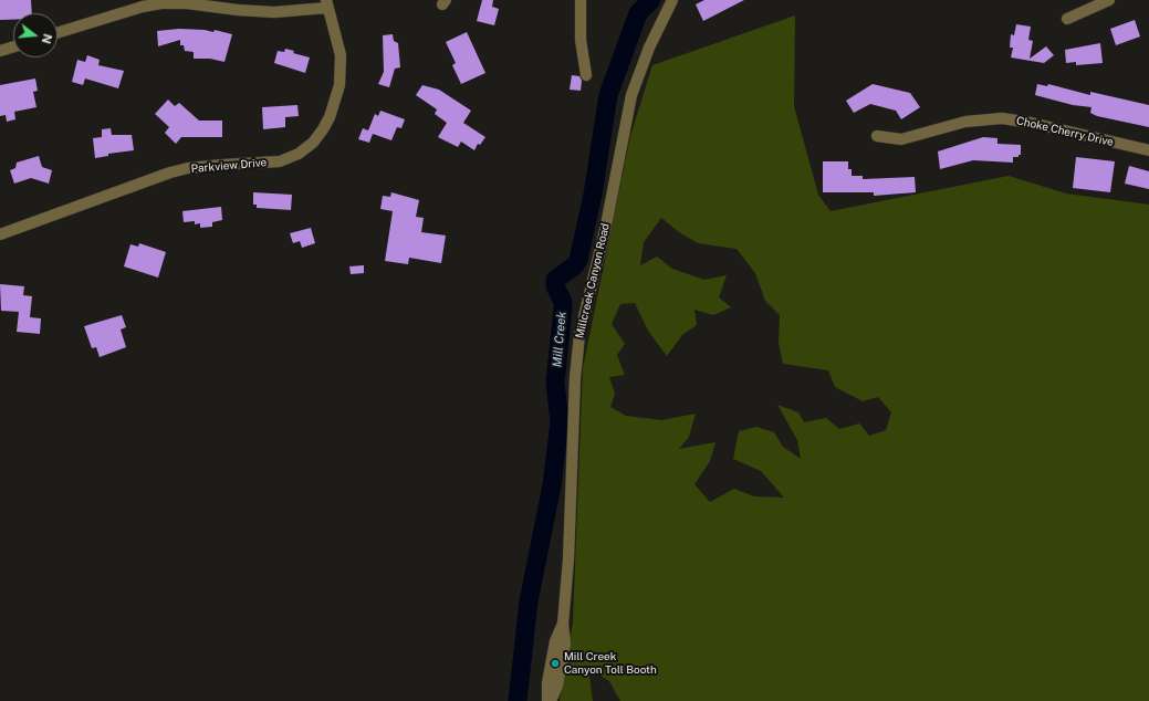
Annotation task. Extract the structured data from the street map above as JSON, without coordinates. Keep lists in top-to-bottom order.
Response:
{
  "streets": {
    "street": ["Choke Cherry Drive", "Parkview Drive", "Millcreek Canyon Road"]
  },
  "water": ["Mill Creek"],
  "places": ["Mill Creek Canyon Toll Booth"],
  "north": "right"
}
